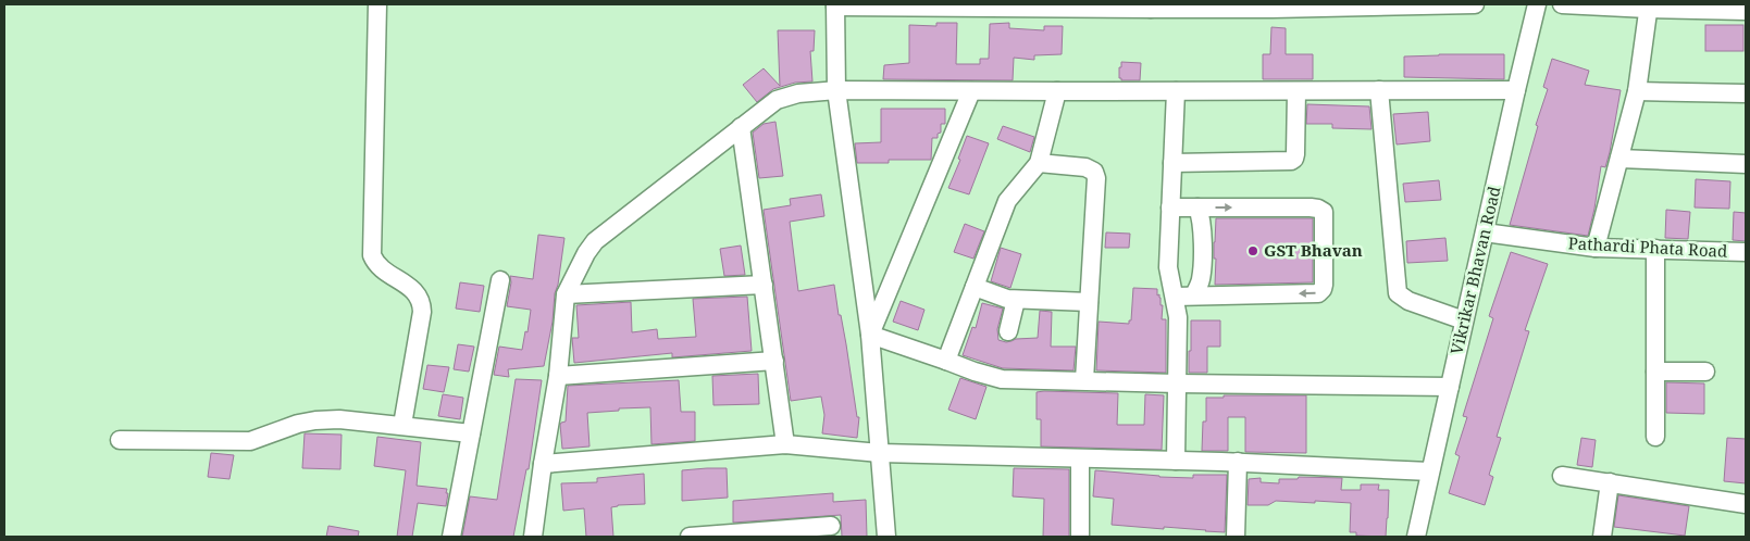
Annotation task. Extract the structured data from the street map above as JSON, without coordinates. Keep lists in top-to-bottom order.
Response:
{
  "streets": {
    "street": ["Pathardi Phata Road", "Vikrikar Bhavan Road"]
  },
  "crossings": [
    ["Pathardi Phata Road", "Vikrikar Bhavan Road"]
  ],
  "places": ["GST Bhavan"]
}
